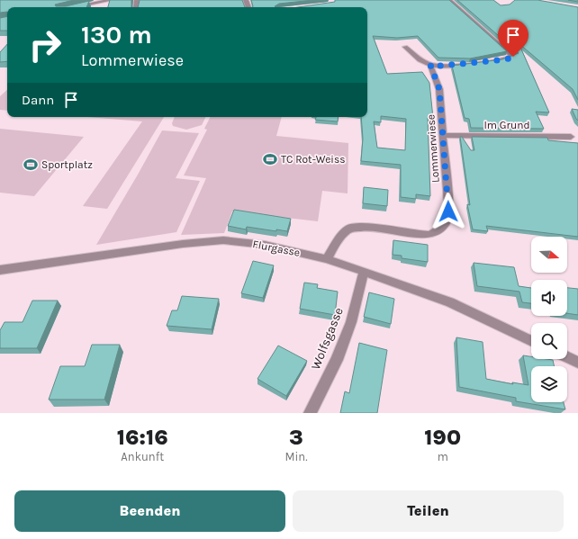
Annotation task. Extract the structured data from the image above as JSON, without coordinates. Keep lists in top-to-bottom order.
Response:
{
  "streets": {
    "street": [
      "Im Grund",
      "Lommerwiese",
      "Flurgasse",
      "Wolfsgasse"
    ]
  },
  "crossings": [
    ["Im Grund", "Lommerwiese"],
    ["Lommerwiese", "Flurgasse"],
    ["Flurgasse", "Wolfsgasse"]
  ],
  "places": {
    "sports": ["TC Rot-Weiss", "Sportplatz"]
  },
  "north": "right",
  "page": {
    "turn": ["130 m", "Lommerwiese"],
    "then": "Dann",
    "eta": [
      "16:16",
      "Ankunft",
      "3",
      "Min.",
      "190",
      "m"
    ],
    "buttons": ["Beenden", "Teilen"]
  }
}
